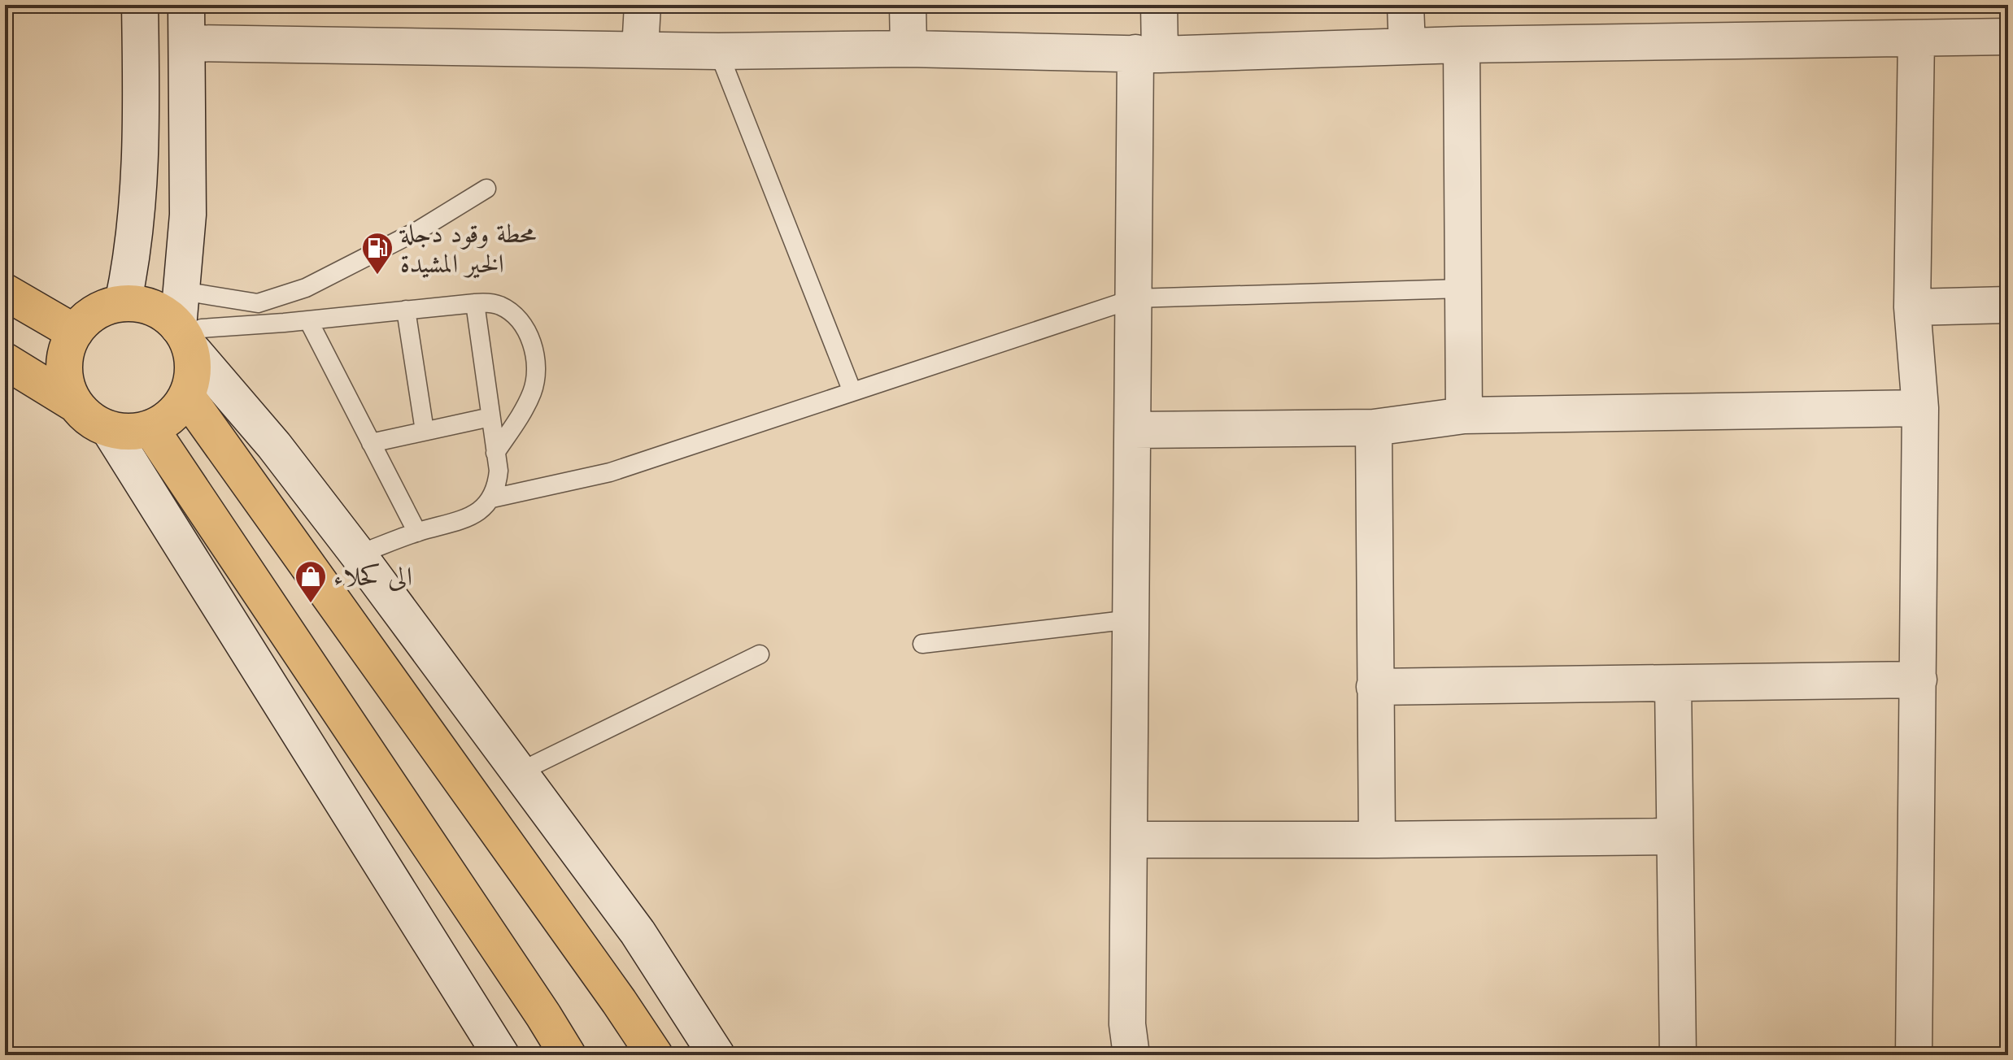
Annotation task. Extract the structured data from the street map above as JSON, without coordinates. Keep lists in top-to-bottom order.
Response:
{
  "places": {
    "fuel station": ["محطة وقود دجلة الخير المشيدة"],
    "shop": ["الى كحلاء"]
  }
}
